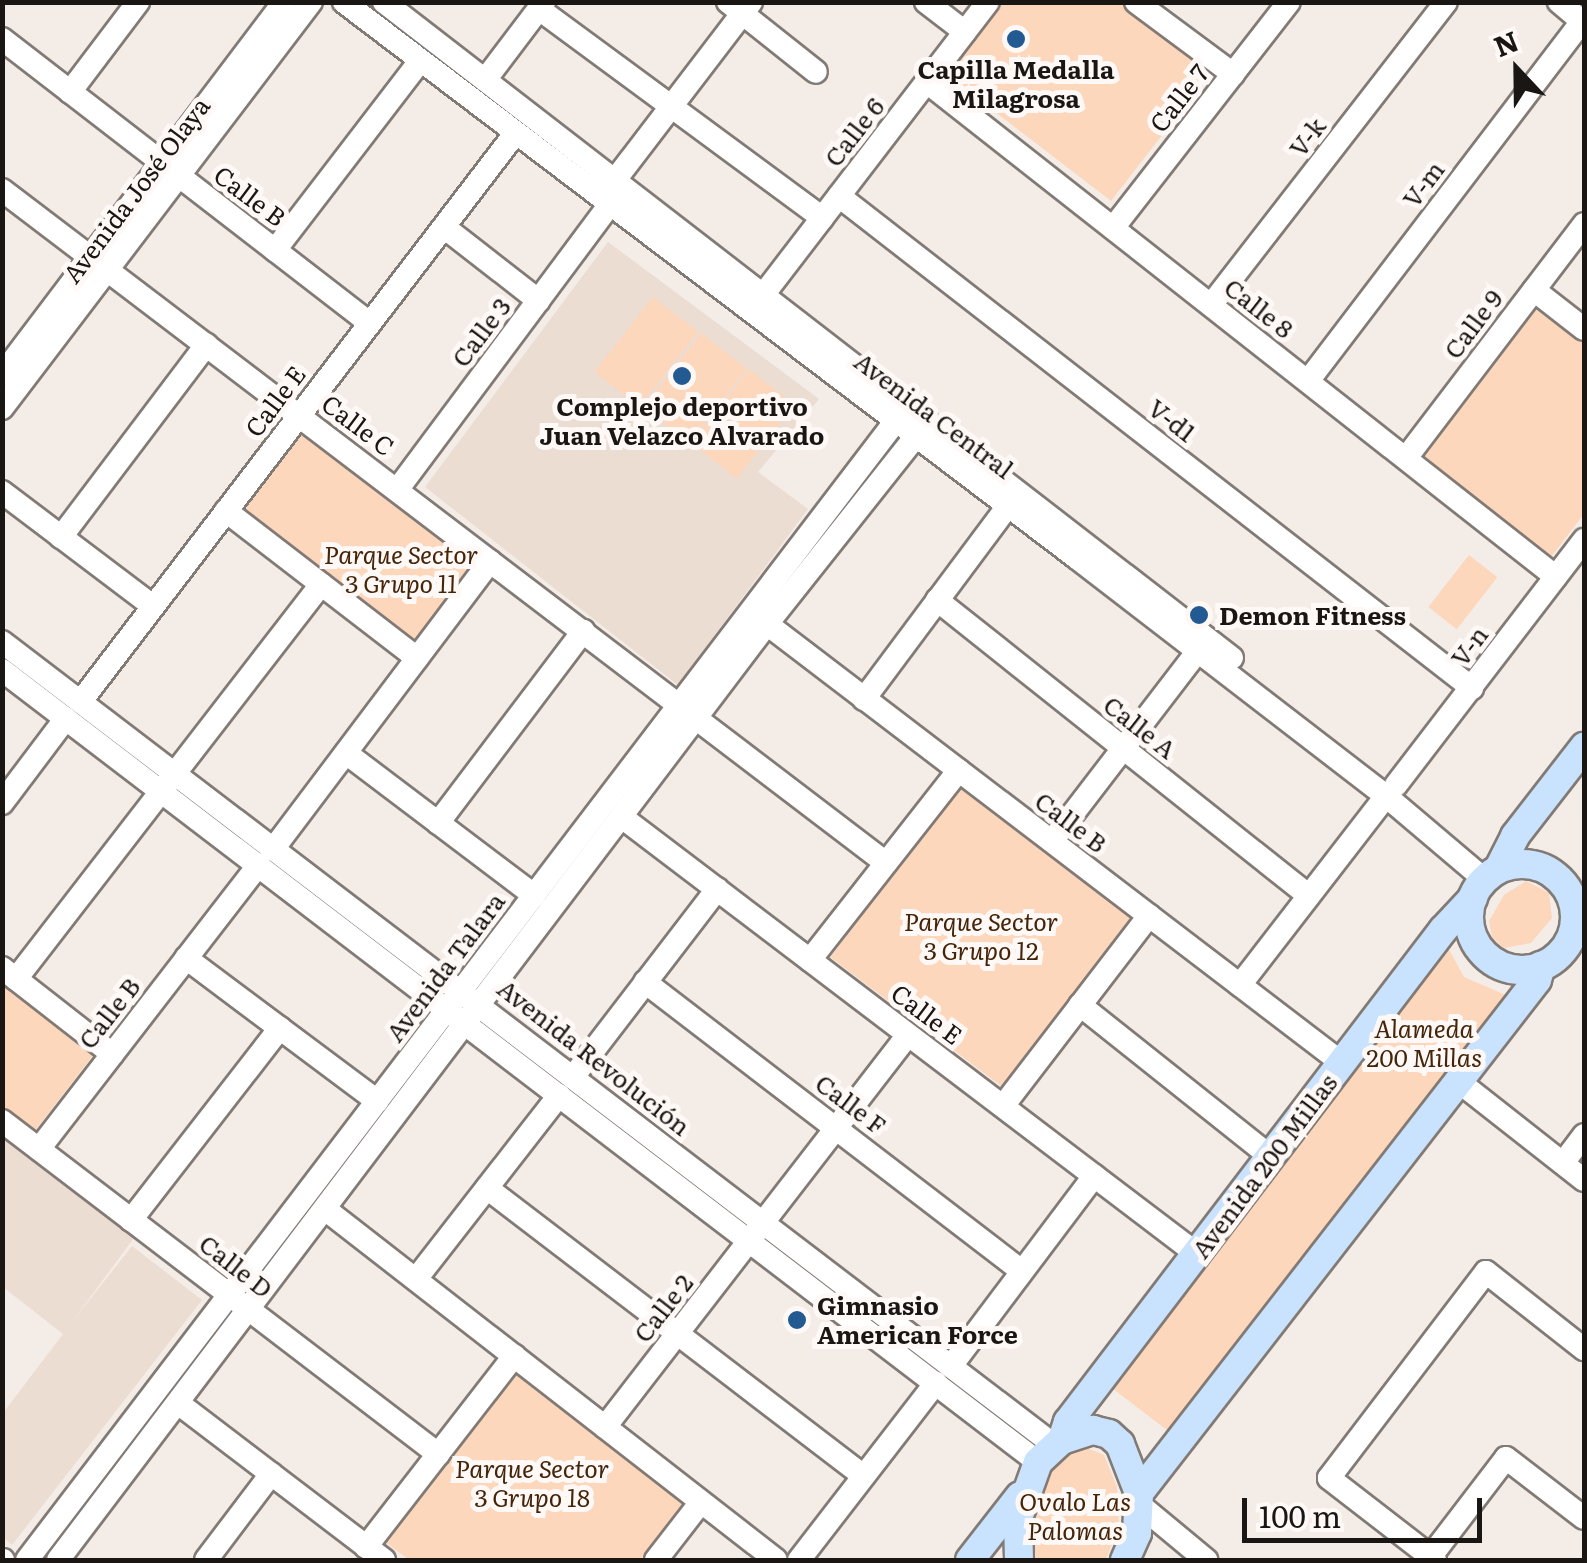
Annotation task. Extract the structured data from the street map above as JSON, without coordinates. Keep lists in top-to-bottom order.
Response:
{
  "streets": {
    "main road": ["Avenida 200 Millas"],
    "street": [
      "Calle 7",
      "Calle 6",
      "V-k",
      "V-m",
      "Avenida José Olaya",
      "Calle B",
      "Calle 8",
      "Calle 9",
      "Calle 3",
      "Calle E",
      "Avenida Central",
      "V-d1",
      "Calle C",
      "V-n",
      "Calle A",
      "Avenida Talara",
      "Avenida Revolución",
      "Calle F",
      "Calle D",
      "Calle 2"
    ]
  },
  "crossings": [
    ["Calle 7", "Calle 8"],
    ["Calle 6", "Calle 8"],
    ["Calle 6", "Avenida Central"],
    ["Calle 6", "V-d1"],
    ["V-k", "Calle 8"],
    ["V-m", "Calle 8"],
    ["Avenida José Olaya", "Calle B"],
    ["Avenida José Olaya", "Calle C"],
    ["Calle B", "Calle E"],
    ["Calle B", "Calle C"],
    ["Calle B", "Avenida Talara"],
    ["Calle B", "Avenida Revolución"],
    ["Calle B", "Avenida 200 Millas"],
    ["Calle B", "Calle D"],
    ["Calle 8", "Calle 9"],
    ["Calle 8", "V-n"],
    ["Calle 3", "Avenida Central"],
    ["Calle 3", "Calle C"],
    ["Calle E", "Avenida Central"],
    ["Calle E", "Calle C"],
    ["Calle E", "Avenida Talara"],
    ["Calle E", "Avenida Revolución"],
    ["Calle E", "Avenida 200 Millas"],
    ["Avenida Central", "V-n"],
    ["Avenida Central", "Avenida Talara"],
    ["Avenida Central", "Avenida 200 Millas"],
    ["V-d1", "V-n"],
    ["Calle C", "Avenida Talara"],
    ["Avenida Talara", "Avenida Revolución"],
    ["Avenida Talara", "Calle D"],
    ["Avenida Revolución", "Avenida 200 Millas"],
    ["Avenida Revolución", "Calle 2"]
  ],
  "parks": [
    "Parque Sector 3 Grupo 11",
    "Parque Sector 3 Grupo 12",
    "Alameda 200 Millas",
    "Parque Sector 3 Grupo 18",
    "Ovalo Las Palomas"
  ],
  "places": [
    "Capilla Medalla Milagrosa",
    "Complejo deportivo Juan Velazco Alvarado",
    "Demon Fitness",
    "Gimnasio American Force"
  ],
  "scale_bar": "100 m",
  "north": "top"
}
